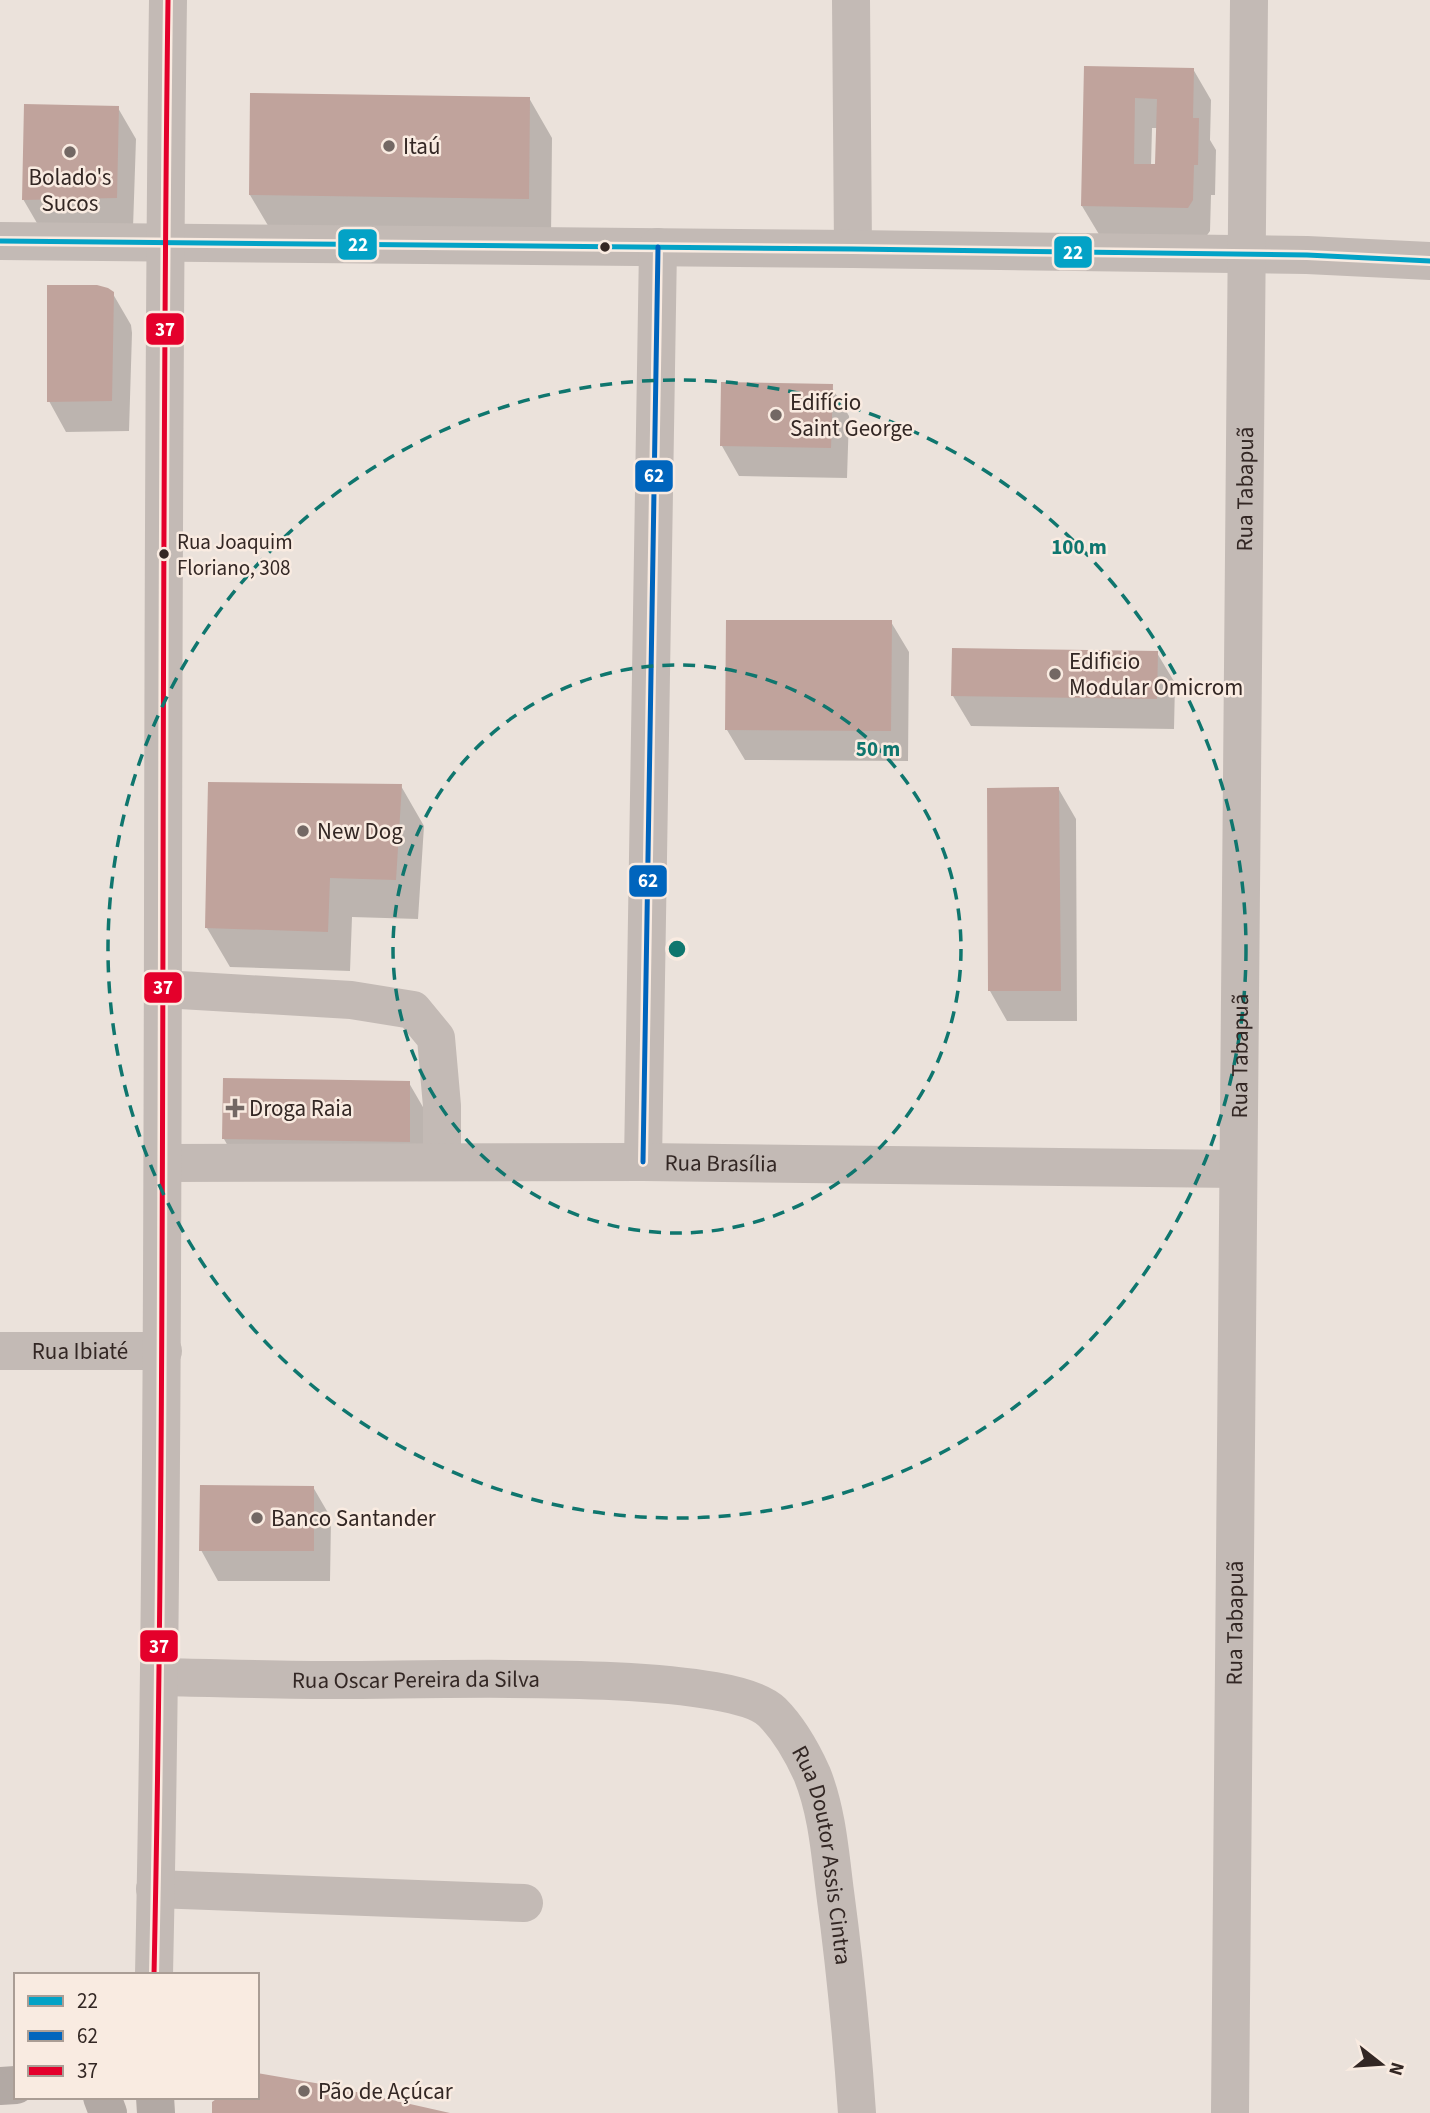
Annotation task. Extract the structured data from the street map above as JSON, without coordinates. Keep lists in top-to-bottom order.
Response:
{
  "streets": {
    "street": [
      "Rua Tabapuã",
      "Rua Brasília",
      "Rua Ibiaté",
      "Rua Oscar Pereira da Silva",
      "Rua Doutor Assis Cintra"
    ]
  },
  "crossings": [
    ["Rua Tabapuã", "Rua Brasília"],
    ["Rua Oscar Pereira da Silva", "Rua Doutor Assis Cintra"]
  ],
  "places": {
    "other": [
      "Itaú",
      "Bolado's Sucos",
      "Edifício Saint George",
      "Rua Joaquim Floriano, 308",
      "Edificio Modular Omicrom",
      "New Dog",
      "Banco Santander",
      "Pão de Açúcar"
    ],
    "health": ["Droga Raia"]
  },
  "lines": ["transit line 37", "transit line 22", "transit line 62"],
  "legend": ["22", "62", "37"],
  "north": "right",
  "rings": ["100 m", "50 m"]
}
